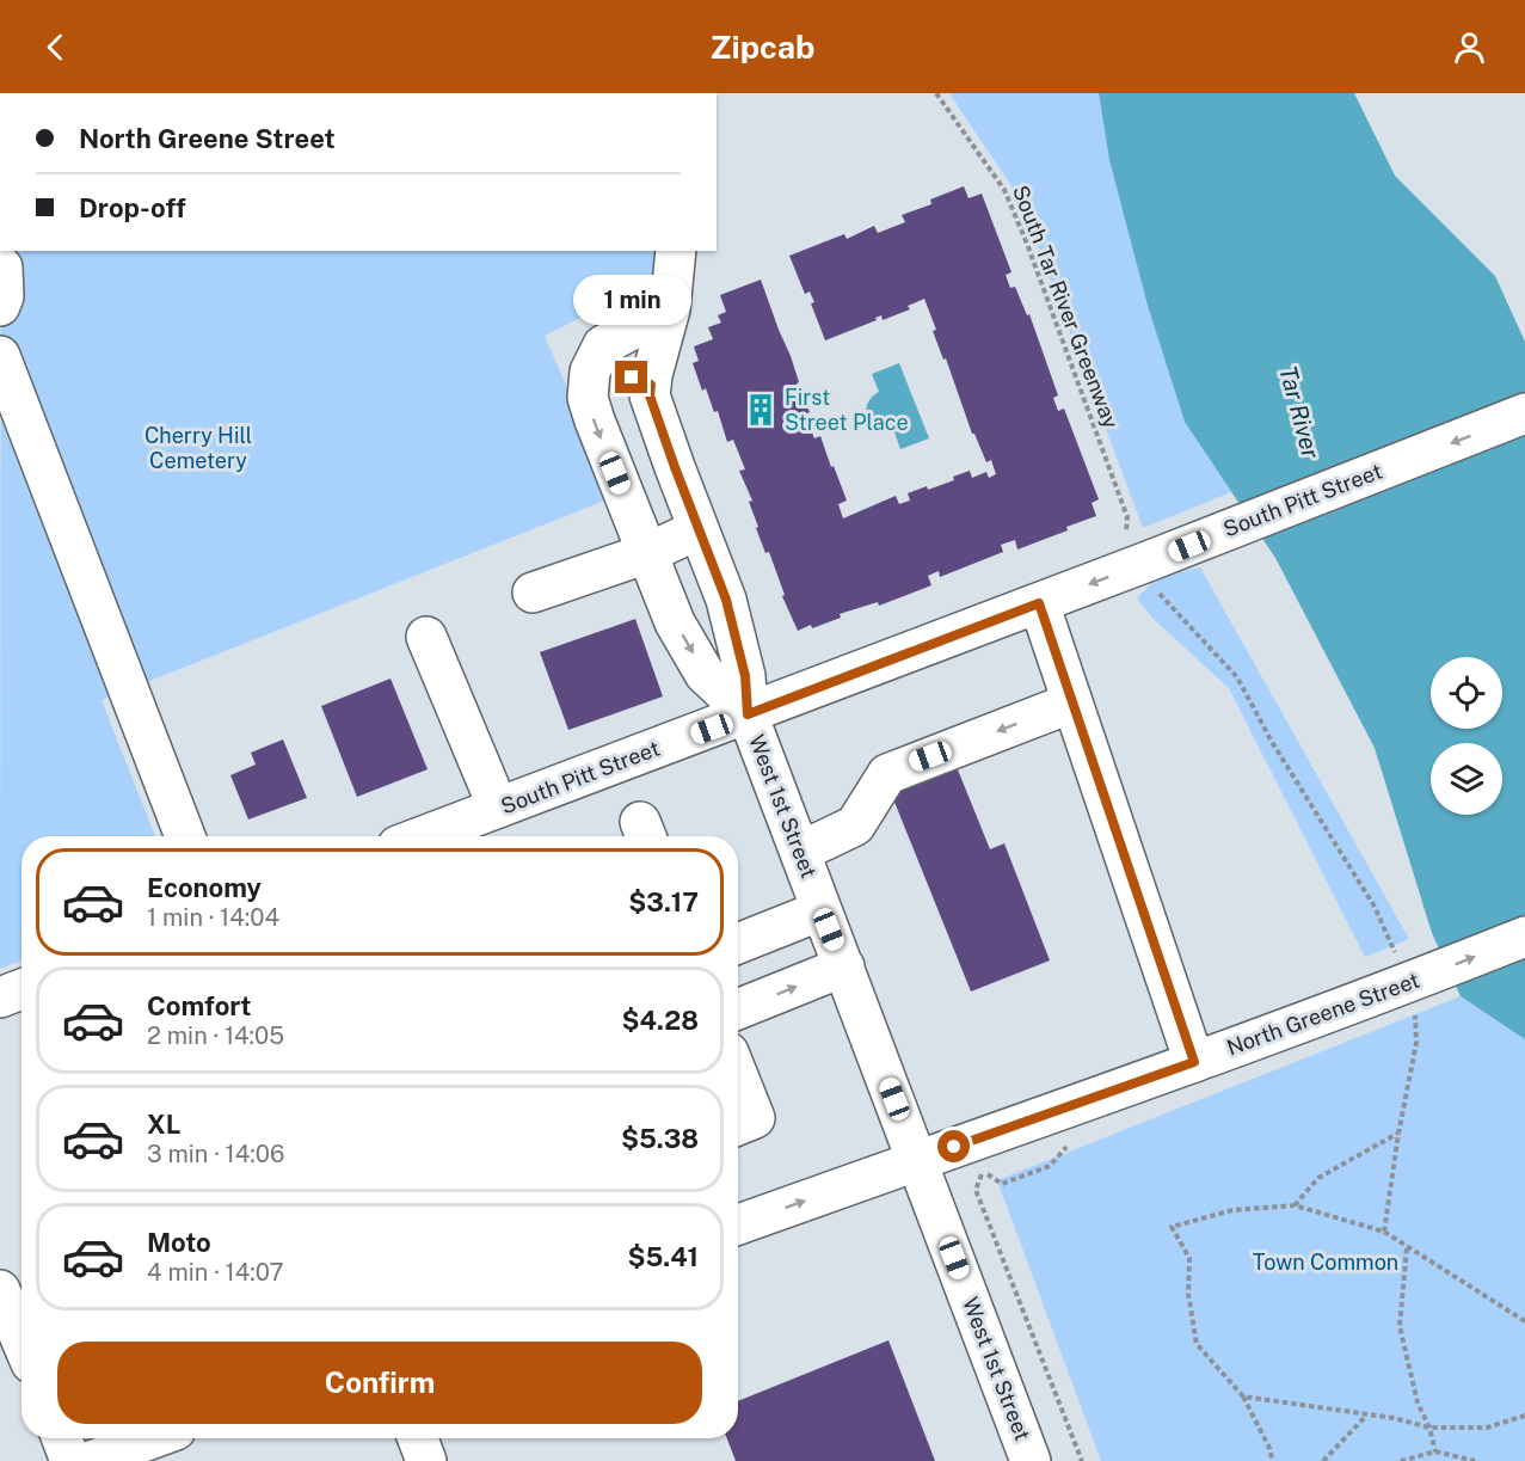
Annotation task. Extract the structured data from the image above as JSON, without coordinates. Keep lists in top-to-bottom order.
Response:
{
  "streets": {
    "main road": ["South Pitt Street", "West 1st Street", "North Greene Street"],
    "path": ["South Tar River Greenway"]
  },
  "crossings": [
    ["South Pitt Street", "West 1st Street"],
    ["West 1st Street", "North Greene Street"]
  ],
  "one_way": ["South Pitt Street"],
  "water": ["Tar River"],
  "parks": ["Cherry Hill Cemetery", "Town Common"],
  "places": {
    "building": ["First Street Place"]
  },
  "page": {
    "header": "Zipcab",
    "banner": ["North Greene Street", "Drop-off"],
    "bubble": "1 min",
    "list": [
      {
        "name": "Economy",
        "note": "1 min · 14:04",
        "value": "$3.17"
      },
      {
        "name": "Comfort",
        "note": "2 min · 14:05",
        "value": "$4.28"
      },
      {
        "name": "XL",
        "note": "3 min · 14:06",
        "value": "$5.38"
      },
      {
        "name": "Moto",
        "note": "4 min · 14:07",
        "value": "$5.41"
      }
    ],
    "buttons": "Confirm"
  }
}
